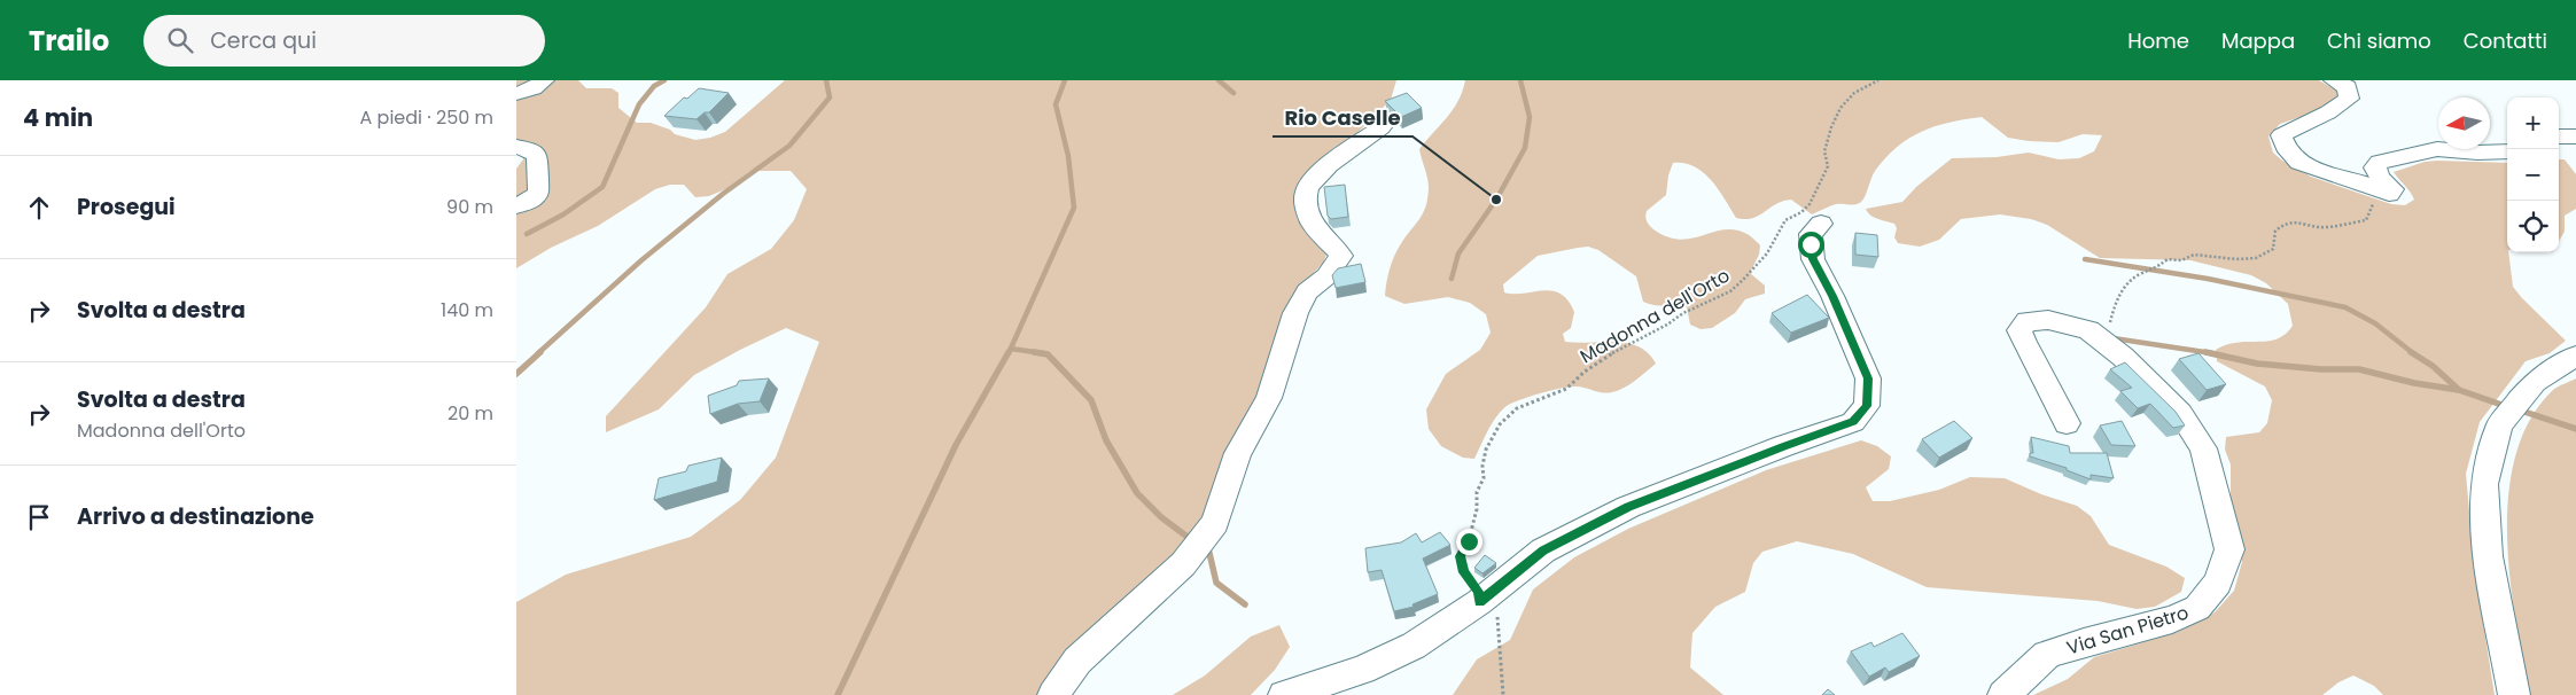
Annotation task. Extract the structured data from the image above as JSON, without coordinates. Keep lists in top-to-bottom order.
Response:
{
  "streets": {
    "street": ["Via San Pietro"],
    "path": ["Madonna dell'Orto"]
  },
  "places": ["Rio Caselle"],
  "north": "left",
  "page": {
    "header": "Trailo",
    "search": "Cerca qui",
    "nav": [
      "Home",
      "Mappa",
      "Chi siamo",
      "Contatti"
    ],
    "heading": ["4 min", "A piedi · 250 m"],
    "map_buttons": ["+", "−"],
    "list": [
      ["Prosegui", "90 m"],
      ["Svolta a destra", "140 m"],
      ["Svolta a destra", "Madonna dell'Orto", "20 m"],
      "Arrivo a destinazione"
    ]
  }
}
